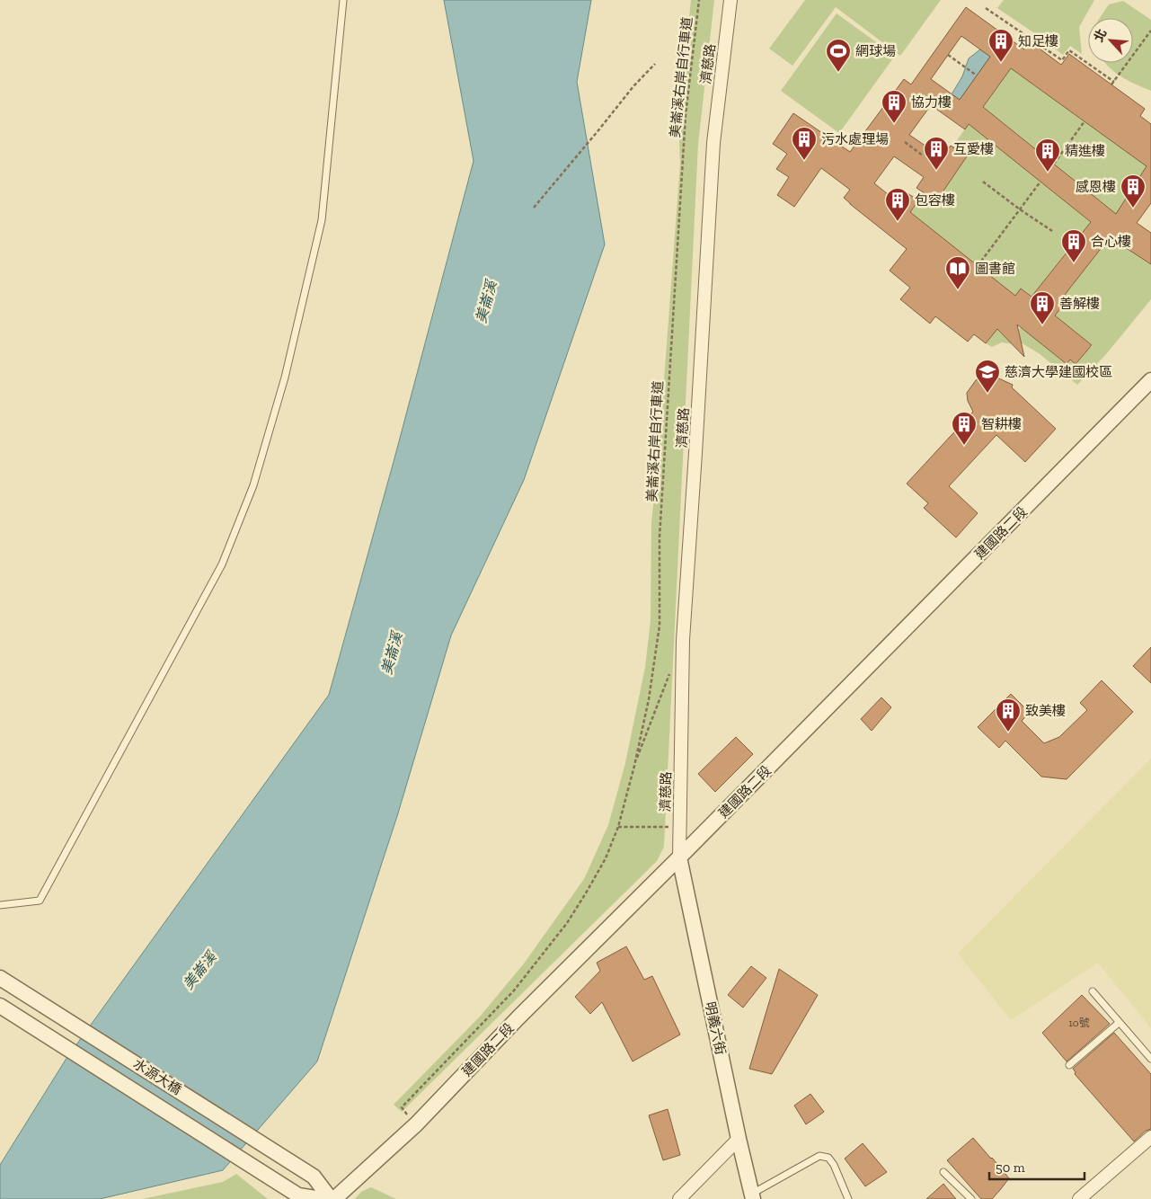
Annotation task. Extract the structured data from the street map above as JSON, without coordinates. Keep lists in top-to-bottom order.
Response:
{
  "streets": {
    "street": [
      "濟慈路",
      "建國路二段",
      "明義六街",
      "水源大橋"
    ],
    "path": ["美崙溪右岸自行車道"]
  },
  "crossings": [
    ["濟慈路", "建國路二段"],
    ["濟慈路", "明義六街"],
    ["建國路二段", "明義六街"]
  ],
  "water": ["美崙溪"],
  "places": {
    "building": [
      "知足樓",
      "協力樓",
      "污水處理場",
      "互愛樓",
      "精進樓",
      "感恩樓",
      "包容樓",
      "合心樓",
      "善解樓",
      "智耕樓",
      "致美樓"
    ],
    "sports": ["網球場"],
    "library": ["圖書館"],
    "school or university": ["慈濟大學建國校區"]
  },
  "house_numbers": ["10號"],
  "scale_bar": "50 m",
  "north": "top left"
}
